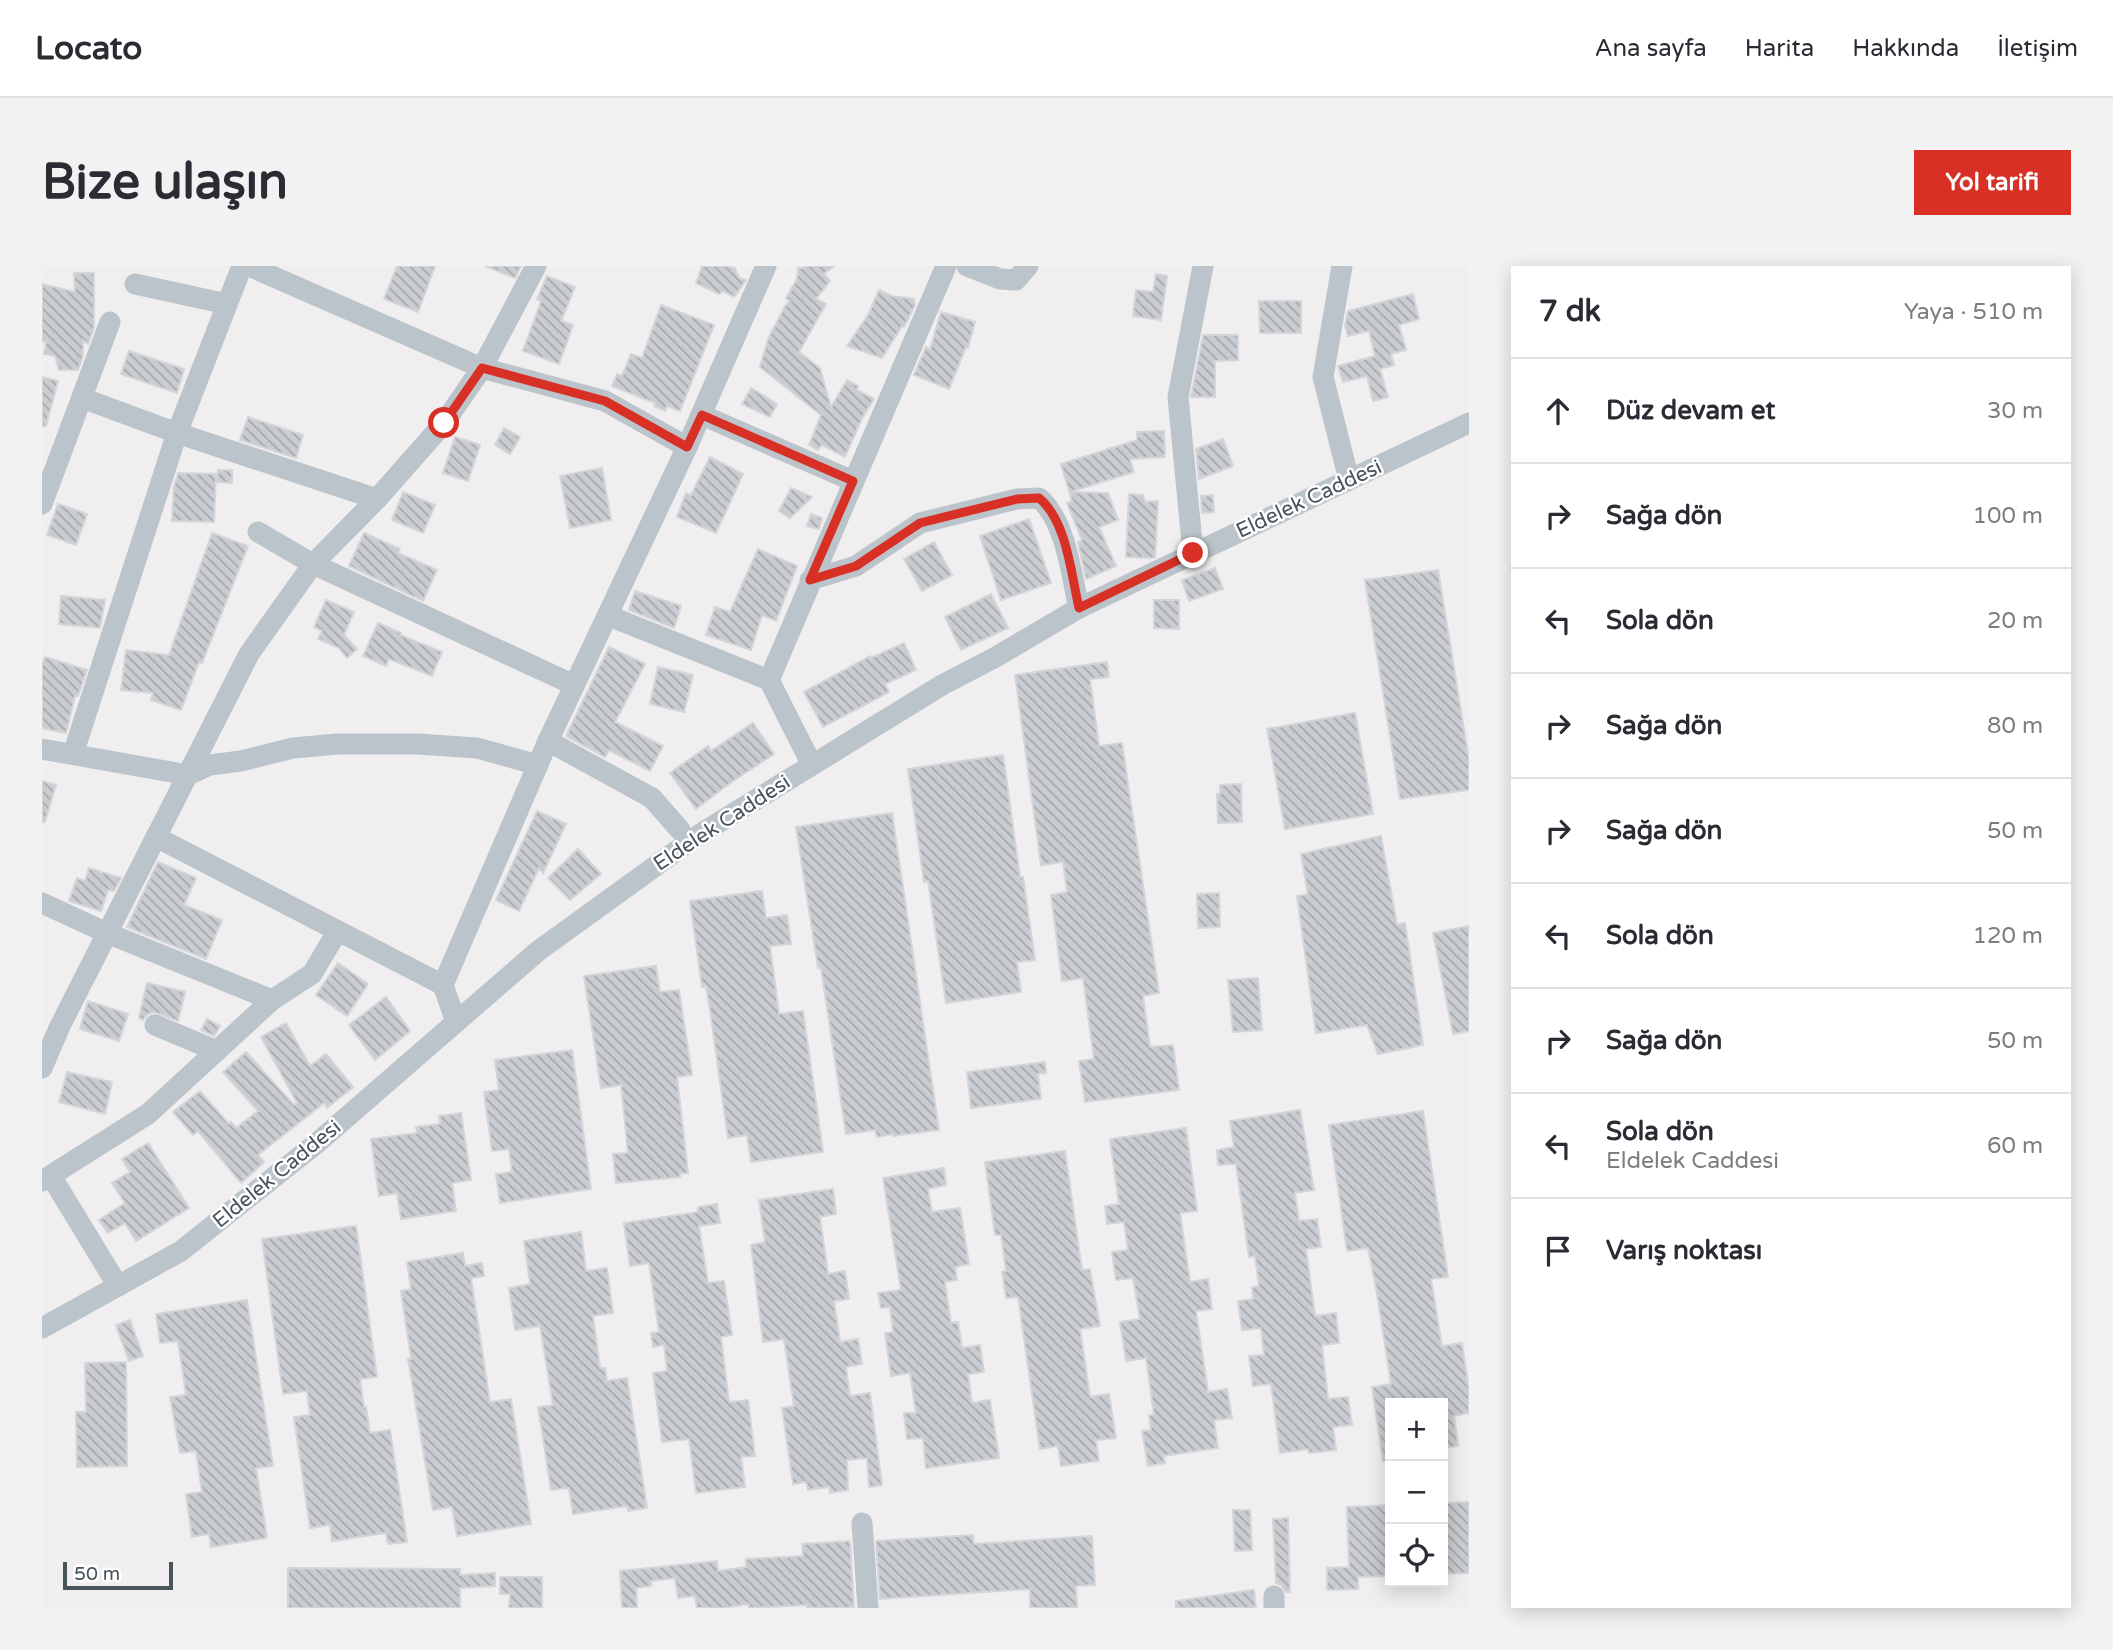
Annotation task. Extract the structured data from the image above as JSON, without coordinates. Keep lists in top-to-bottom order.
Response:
{
  "streets": {
    "street": ["Eldelek Caddesi"]
  },
  "scale_bar": "50 m",
  "page": {
    "header": "Locato",
    "nav": [
      "Ana sayfa",
      "Harita",
      "Hakkında",
      "İletişim"
    ],
    "buttons": "Yol tarifi",
    "title": "Bize ulaşın",
    "heading": ["7 dk", "Yaya · 510 m"],
    "list": [
      ["Düz devam et", "30 m"],
      ["Sağa dön", "100 m"],
      ["Sola dön", "20 m"],
      ["Sağa dön", "80 m"],
      ["Sağa dön", "50 m"],
      ["Sola dön", "120 m"],
      ["Sağa dön", "50 m"],
      ["Sola dön", "Eldelek Caddesi", "60 m"],
      "Varış noktası"
    ],
    "map_buttons": ["+", "−"],
    "scale": "50 m"
  }
}
